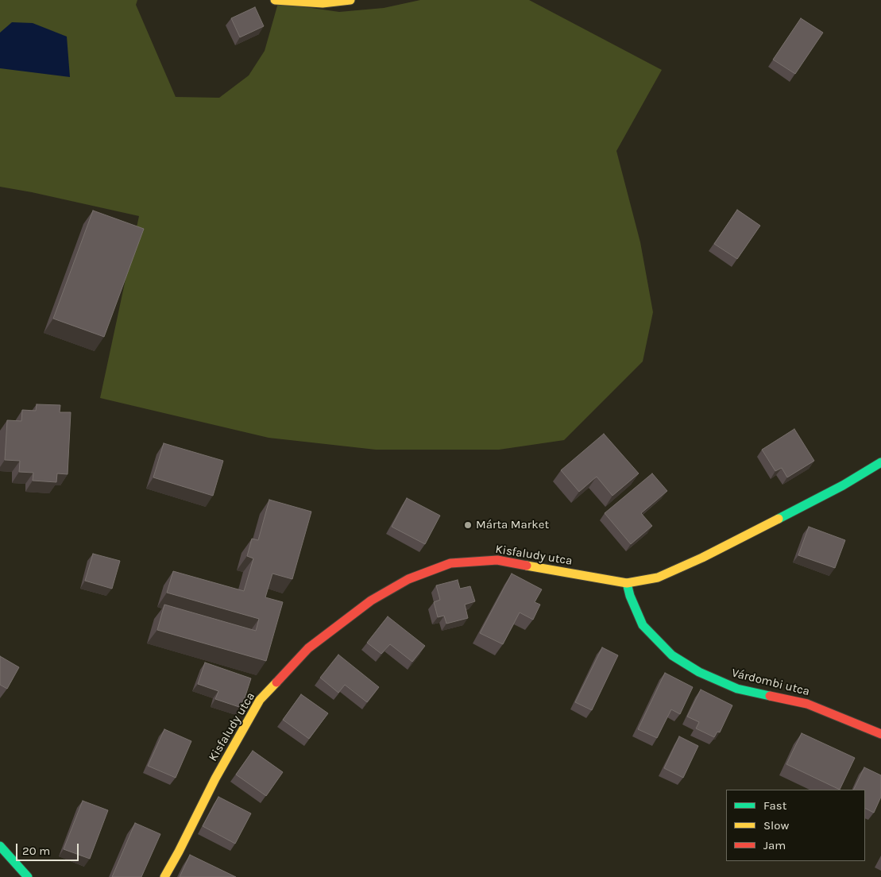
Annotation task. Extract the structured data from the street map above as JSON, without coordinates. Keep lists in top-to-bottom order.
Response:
{
  "streets": {
    "street": ["Kisfaludy utca", "Várdombi utca"]
  },
  "crossings": [
    ["Kisfaludy utca", "Várdombi utca"]
  ],
  "places": ["Márta Market"],
  "legend": ["Fast", "Slow", "Jam"],
  "scale_bar": "20 m"
}
